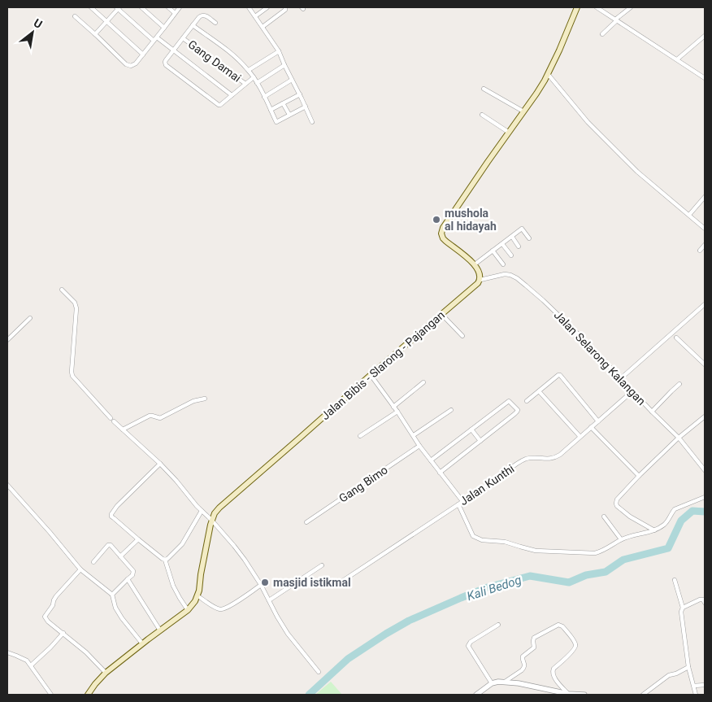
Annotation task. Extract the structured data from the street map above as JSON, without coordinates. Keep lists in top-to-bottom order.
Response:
{
  "streets": {
    "main road": ["Jalan Bibis - Slarong - Pajangan"],
    "street": [
      "Gang Damai",
      "Jalan Selarong Kalangan",
      "Gang Bimo",
      "Jalan Kunthi"
    ]
  },
  "crossings": [
    ["Jalan Selarong Kalangan", "Jalan Bibis - Slarong - Pajangan"],
    ["Jalan Selarong Kalangan", "Jalan Kunthi"]
  ],
  "water": ["Kali Bedog"],
  "places": ["mushola al hidayah", "masjid istikmal"],
  "north": "top right"
}
